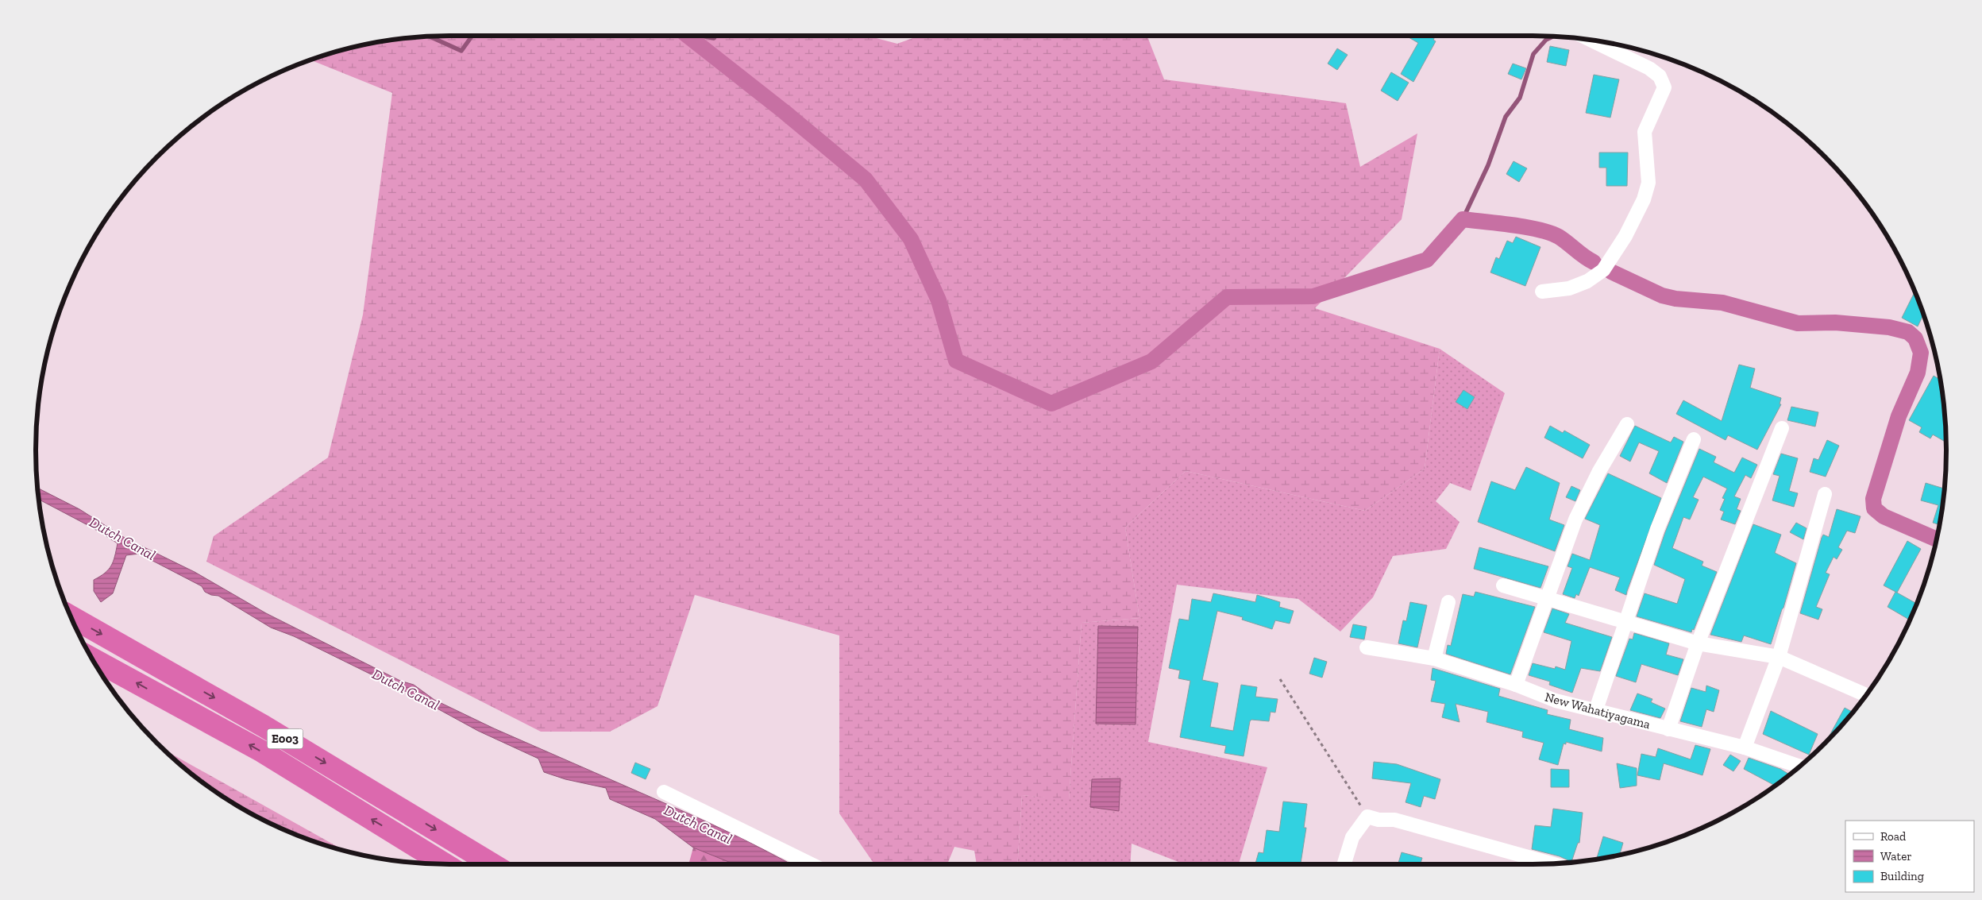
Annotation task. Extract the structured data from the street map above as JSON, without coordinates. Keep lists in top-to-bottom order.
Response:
{
  "streets": {
    "highway": ["E003"],
    "street": ["New Wahatiyagama"]
  },
  "water": ["Dutch Canal"],
  "legend": ["Road", "Water", "Building"]
}
